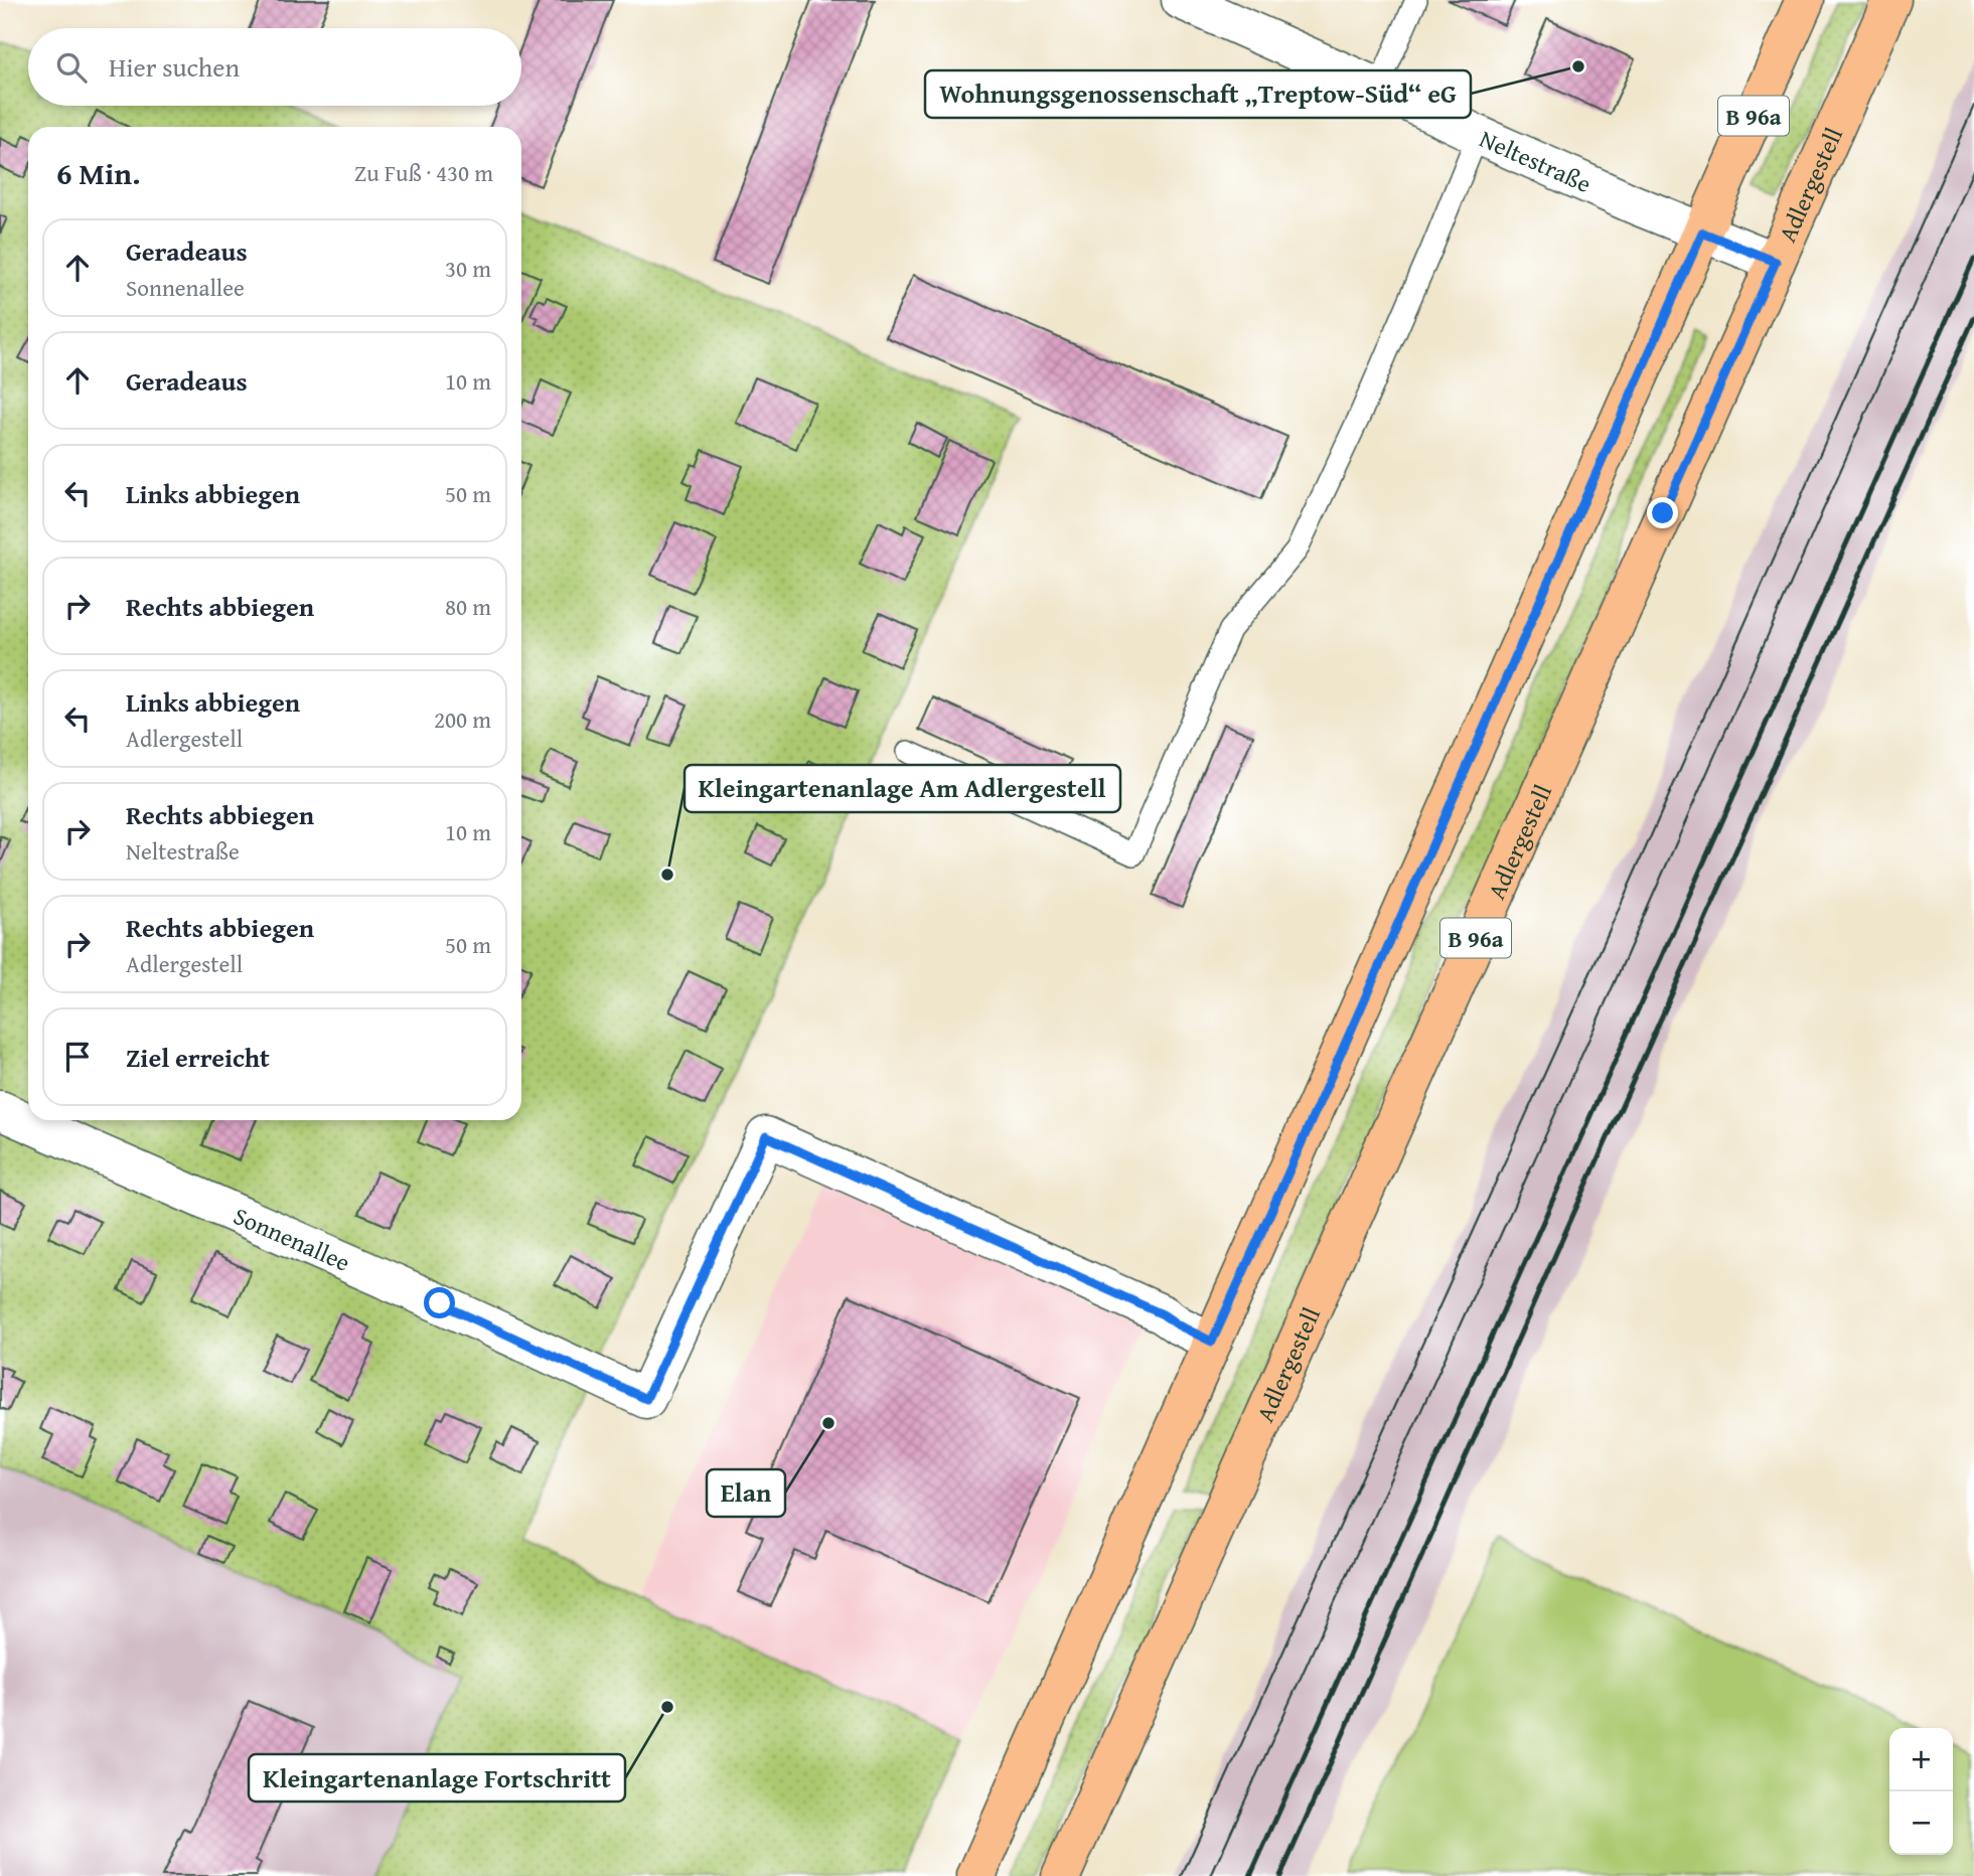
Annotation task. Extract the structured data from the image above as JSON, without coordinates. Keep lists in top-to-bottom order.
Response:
{
  "streets": {
    "main road": ["B 96a", "Adlergestell"],
    "street": ["Neltestraße", "Sonnenallee"]
  },
  "crossings": [
    ["B 96a", "Neltestraße"],
    ["B 96a", "Sonnenallee"],
    ["Neltestraße", "Adlergestell"]
  ],
  "places": [
    "Wohnungsgenossenschaft „Treptow-Süd“ eG",
    "Kleingartenanlage Am Adlergestell",
    "Elan",
    "Kleingartenanlage Fortschritt"
  ],
  "page": {
    "search": "Hier suchen",
    "heading": ["6 Min.", "Zu Fuß · 430 m"],
    "list": [
      ["Geradeaus", "Sonnenallee", "30 m"],
      ["Geradeaus", "10 m"],
      ["Links abbiegen", "50 m"],
      ["Rechts abbiegen", "80 m"],
      ["Links abbiegen", "Adlergestell", "200 m"],
      ["Rechts abbiegen", "Neltestraße", "10 m"],
      ["Rechts abbiegen", "Adlergestell", "50 m"],
      "Ziel erreicht"
    ],
    "map_buttons": ["+", "−"]
  }
}
